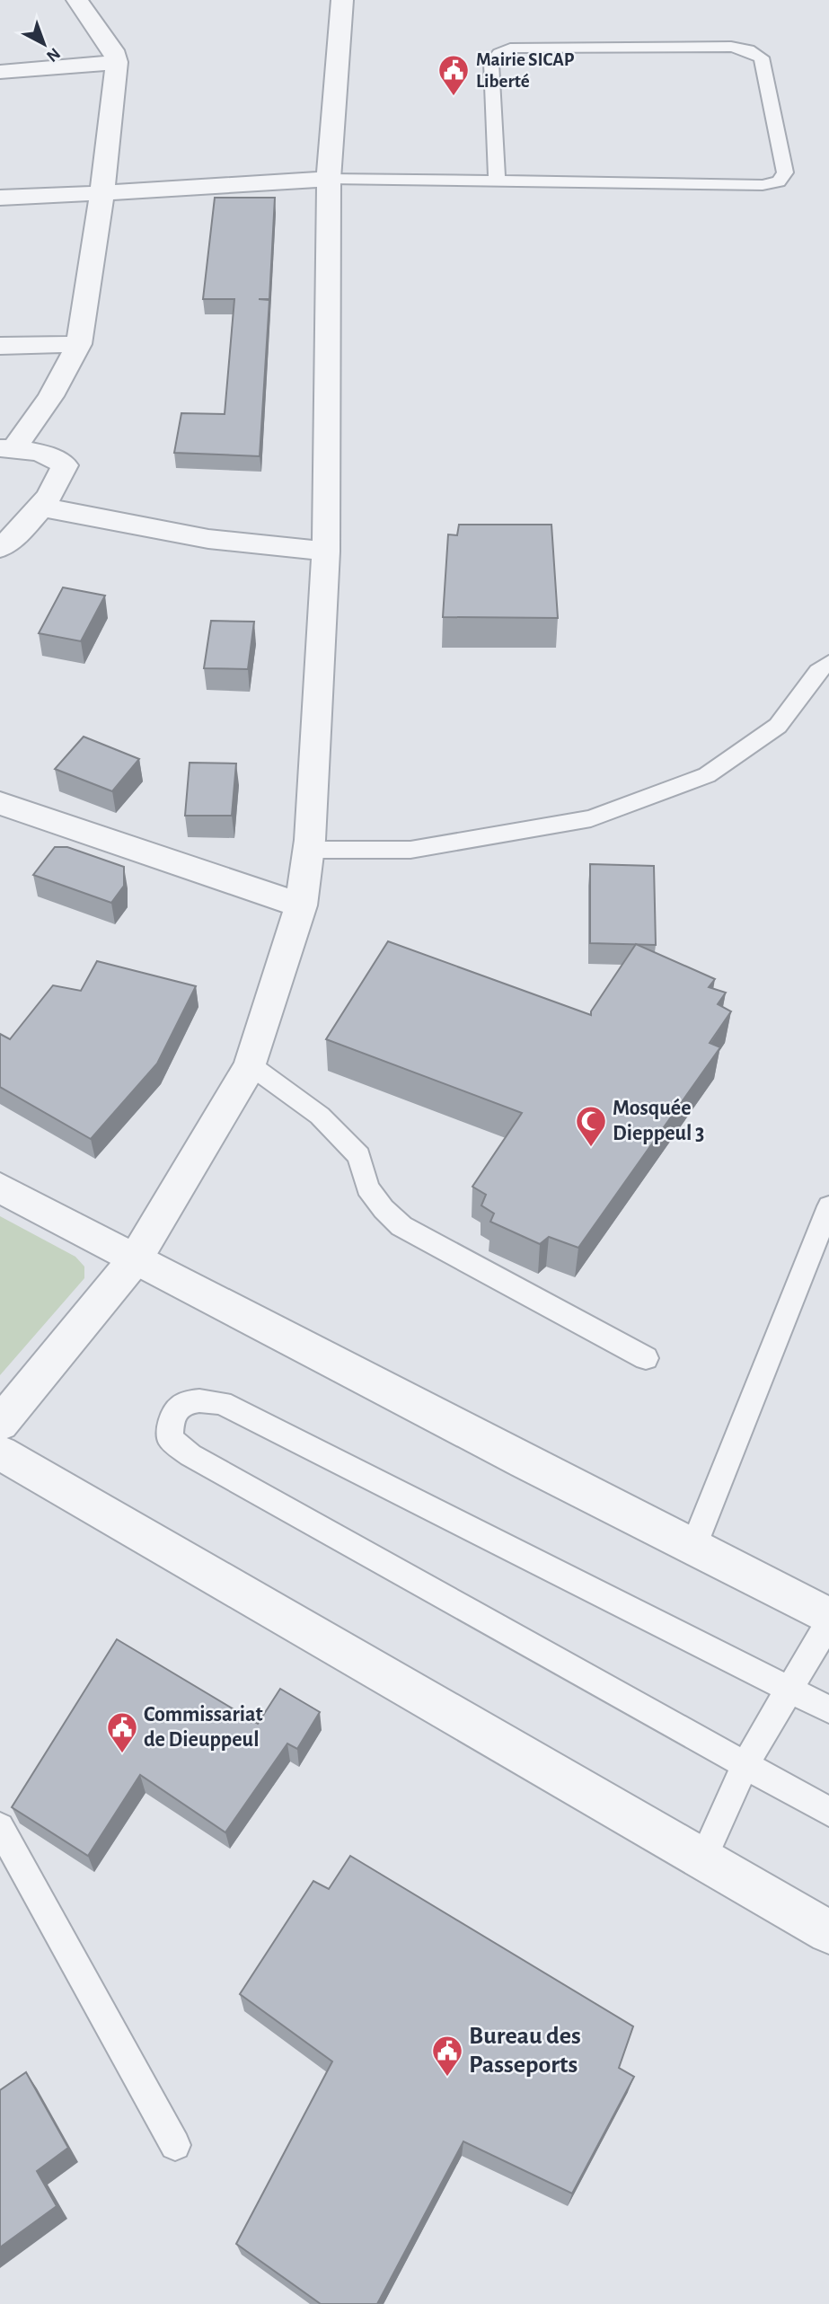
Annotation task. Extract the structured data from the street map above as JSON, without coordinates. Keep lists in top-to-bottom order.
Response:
{
  "places": {
    "public building": ["Mairie SICAP Liberté", "Commissariat de Dieuppeul", "Bureau des Passeports"],
    "mosque": ["Mosquée Dieppeul 3"]
  },
  "north": "bottom right"
}
